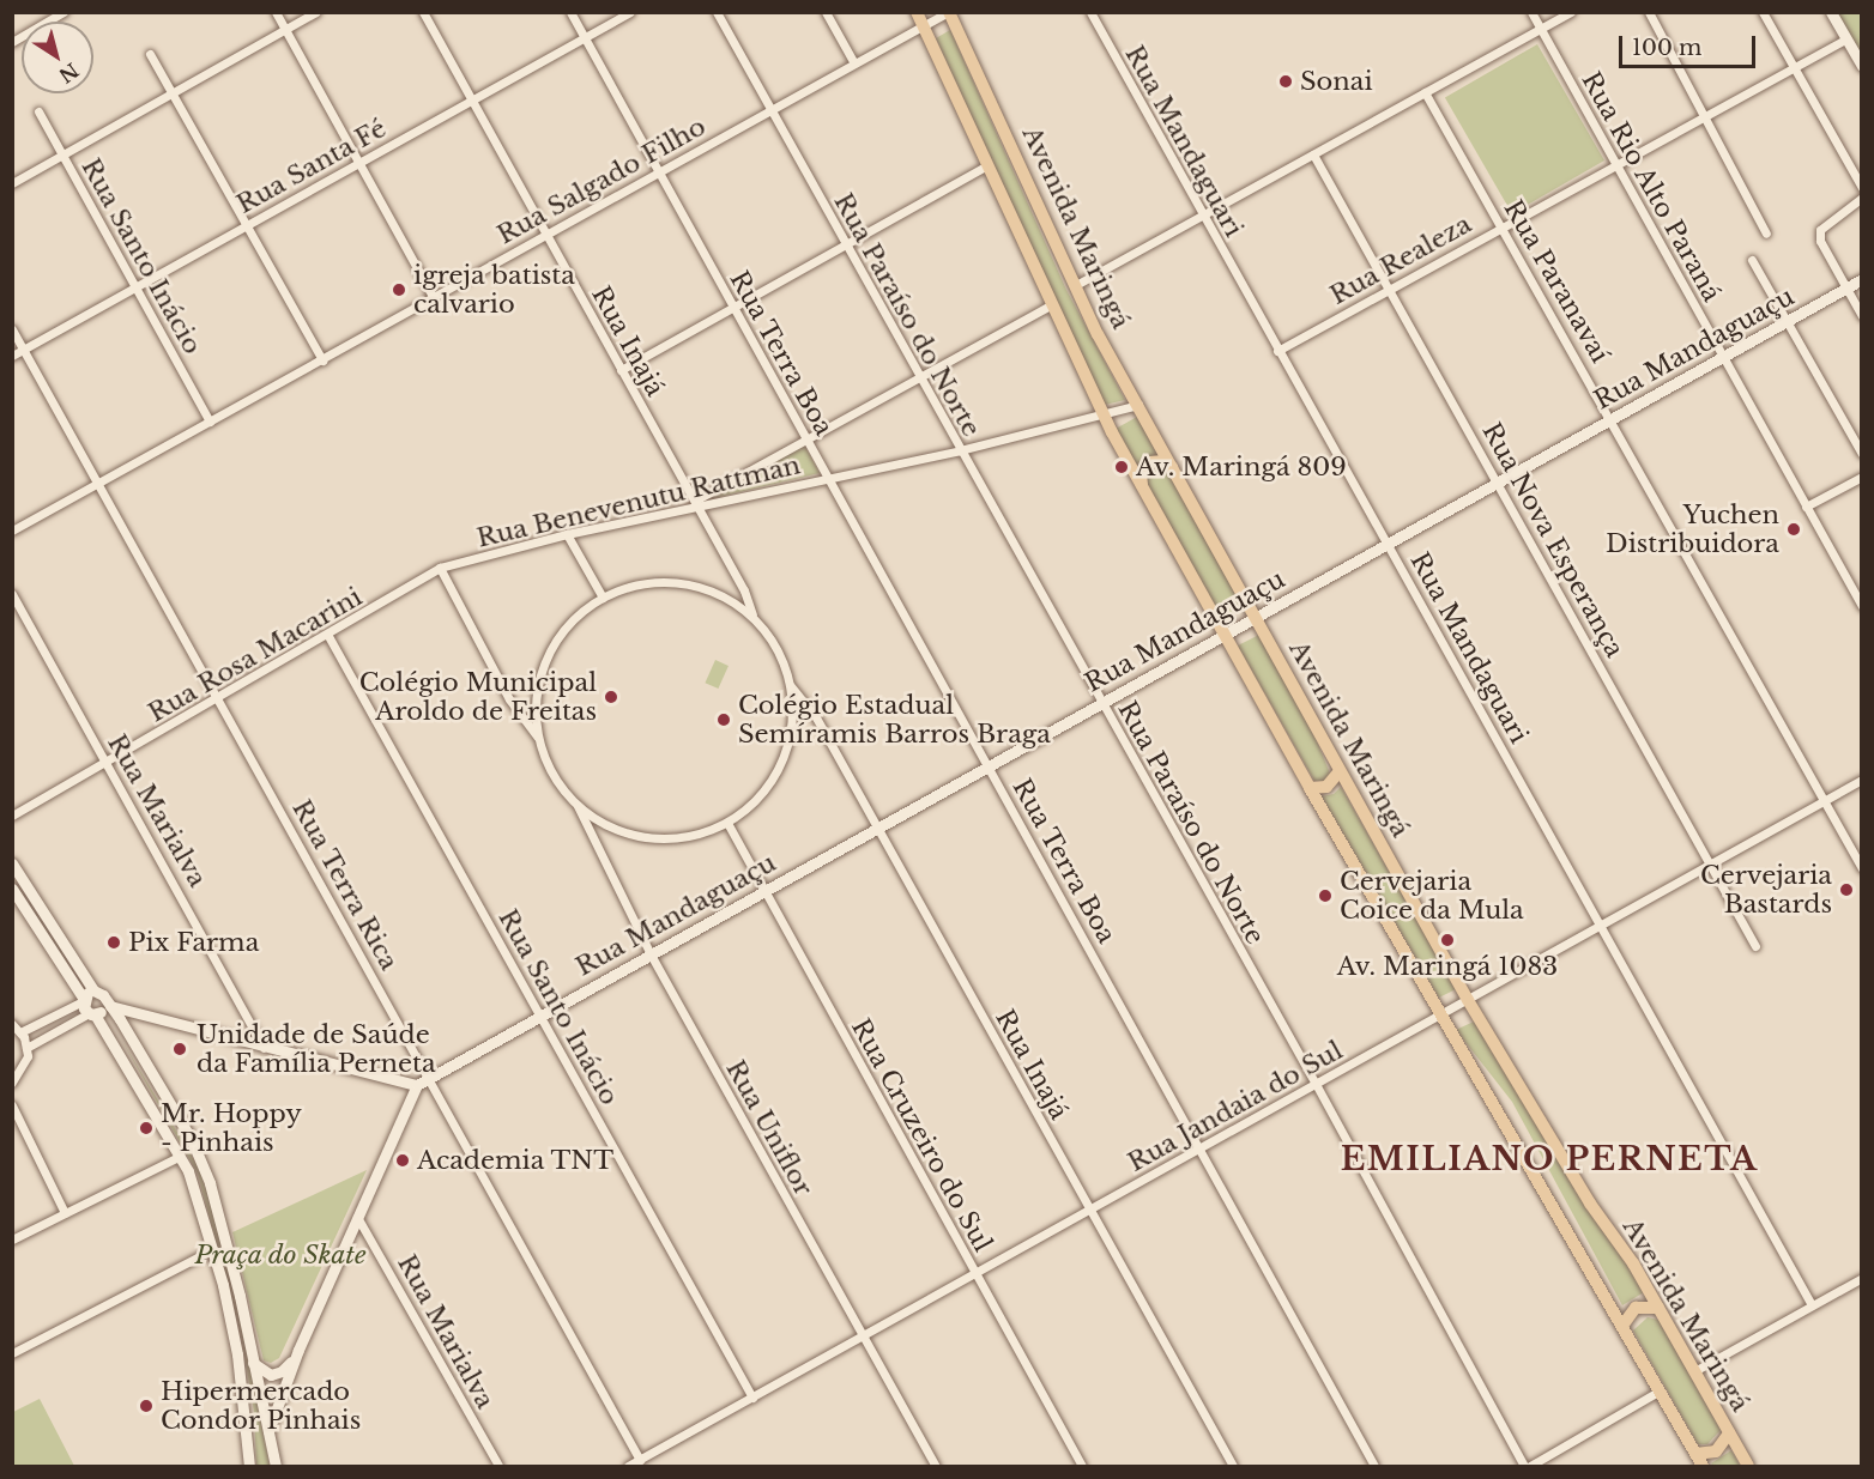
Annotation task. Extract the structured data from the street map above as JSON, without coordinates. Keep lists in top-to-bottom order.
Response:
{
  "streets": {
    "main road": ["Avenida Maringá"],
    "street": [
      "Rua Mandaguari",
      "Rua Santa Fé",
      "Rua Salgado Filho",
      "Rua Rio Alto Paraná",
      "Rua Santo Inácio",
      "Rua Realeza",
      "Rua Paranavaí",
      "Rua Paraíso do Norte",
      "Rua Inajá",
      "Rua Mandaguaçu",
      "Rua Terra Boa",
      "Rua Benevenutu Rattman",
      "Rua Nova Esperança",
      "Rua Rosa Macarini",
      "Rua Marialva",
      "Rua Terra Rica",
      "Rua Jandaia do Sul",
      "Rua Uniflor",
      "Rua Cruzeiro do Sul"
    ]
  },
  "crossings": [
    ["Rua Mandaguari", "Rua Realeza"],
    ["Rua Mandaguari", "Rua Mandaguaçu"],
    ["Rua Mandaguari", "Rua Jandaia do Sul"],
    ["Rua Santa Fé", "Rua Santo Inácio"],
    ["Rua Santa Fé", "Rua Inajá"],
    ["Rua Santa Fé", "Rua Terra Boa"],
    ["Rua Santa Fé", "Rua Terra Rica"],
    ["Rua Salgado Filho", "Avenida Maringá"],
    ["Rua Salgado Filho", "Rua Santo Inácio"],
    ["Rua Salgado Filho", "Rua Paraíso do Norte"],
    ["Rua Salgado Filho", "Rua Inajá"],
    ["Rua Salgado Filho", "Rua Terra Boa"],
    ["Rua Salgado Filho", "Rua Terra Rica"],
    ["Rua Rio Alto Paraná", "Rua Realeza"],
    ["Rua Rio Alto Paraná", "Rua Mandaguaçu"],
    ["Avenida Maringá", "Rua Mandaguaçu"],
    ["Avenida Maringá", "Rua Benevenutu Rattman"],
    ["Avenida Maringá", "Rua Jandaia do Sul"],
    ["Rua Santo Inácio", "Rua Mandaguaçu"],
    ["Rua Santo Inácio", "Rua Rosa Macarini"],
    ["Rua Santo Inácio", "Rua Jandaia do Sul"],
    ["Rua Realeza", "Rua Paranavaí"],
    ["Rua Realeza", "Rua Nova Esperança"],
    ["Rua Paranavaí", "Rua Mandaguaçu"],
    ["Rua Paranavaí", "Rua Jandaia do Sul"],
    ["Rua Paraíso do Norte", "Rua Mandaguaçu"],
    ["Rua Paraíso do Norte", "Rua Benevenutu Rattman"],
    ["Rua Paraíso do Norte", "Rua Jandaia do Sul"],
    ["Rua Inajá", "Rua Mandaguaçu"],
    ["Rua Inajá", "Rua Benevenutu Rattman"],
    ["Rua Inajá", "Rua Jandaia do Sul"],
    ["Rua Inajá", "Rua Uniflor"],
    ["Rua Inajá", "Rua Cruzeiro do Sul"],
    ["Rua Mandaguaçu", "Rua Terra Boa"],
    ["Rua Mandaguaçu", "Rua Nova Esperança"],
    ["Rua Mandaguaçu", "Rua Terra Rica"],
    ["Rua Mandaguaçu", "Rua Uniflor"],
    ["Rua Mandaguaçu", "Rua Cruzeiro do Sul"],
    ["Rua Terra Boa", "Rua Benevenutu Rattman"],
    ["Rua Terra Boa", "Rua Jandaia do Sul"],
    ["Rua Benevenutu Rattman", "Rua Rosa Macarini"],
    ["Rua Nova Esperança", "Rua Jandaia do Sul"],
    ["Rua Rosa Macarini", "Rua Marialva"],
    ["Rua Rosa Macarini", "Rua Terra Rica"],
    ["Rua Terra Rica", "Rua Jandaia do Sul"],
    ["Rua Jandaia do Sul", "Rua Uniflor"],
    ["Rua Jandaia do Sul", "Rua Cruzeiro do Sul"],
    ["Rua Uniflor", "Rua Cruzeiro do Sul"]
  ],
  "districts": ["EMILIANO PERNETA"],
  "parks": ["Praça do Skate"],
  "places": [
    "Sonai",
    "igreja batista calvario",
    "Av. Maringá 809",
    "Yuchen Distribuidora",
    "Colégio Municipal Aroldo de Freitas",
    "Colégio Estadual Semíramis Barros Braga",
    "Cervejaria Bastards",
    "Cervejaria Coice da Mula",
    "Av. Maringá 1083",
    "Pix Farma",
    "Unidade de Saúde da Família Perneta",
    "Mr. Hoppy - Pinhais",
    "Academia TNT",
    "Hipermercado Condor Pinhais"
  ],
  "scale_bar": "100 m",
  "north": "bottom right"
}
